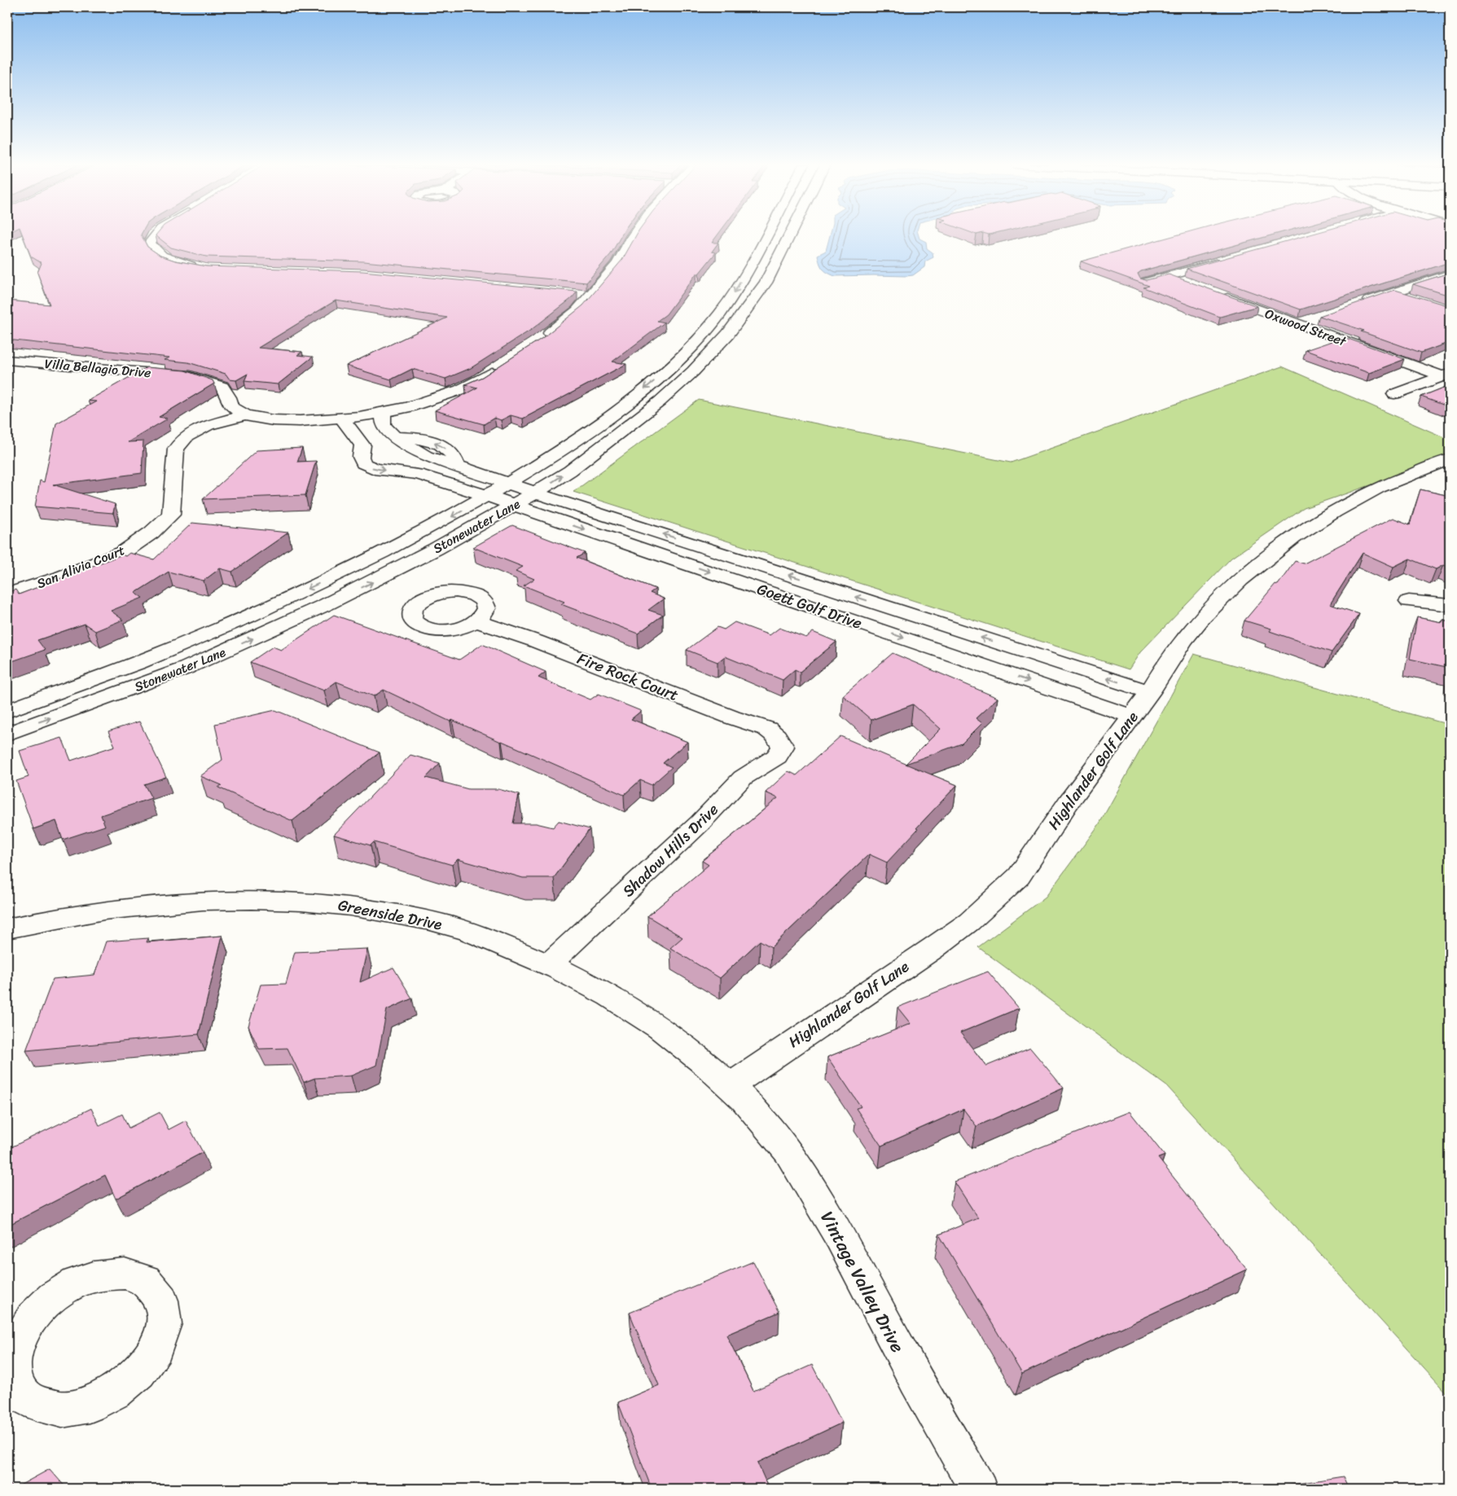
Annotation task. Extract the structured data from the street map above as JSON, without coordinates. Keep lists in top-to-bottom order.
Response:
{
  "streets": {
    "street": [
      "Oxwood Street",
      "Villa Bellagio Drive",
      "Stonewater Lane",
      "San Alivia Court",
      "Goett Golf Drive",
      "Fire Rock Court",
      "Highlander Golf Lane",
      "Shadow Hills Drive",
      "Greenside Drive",
      "Vintage Valley Drive"
    ]
  },
  "crossings": [
    ["Villa Bellagio Drive", "San Alivia Court"],
    ["Stonewater Lane", "Goett Golf Drive"],
    ["Goett Golf Drive", "Highlander Golf Lane"],
    ["Fire Rock Court", "Shadow Hills Drive"],
    ["Highlander Golf Lane", "Greenside Drive"],
    ["Highlander Golf Lane", "Vintage Valley Drive"],
    ["Shadow Hills Drive", "Greenside Drive"],
    ["Greenside Drive", "Vintage Valley Drive"]
  ]
}
